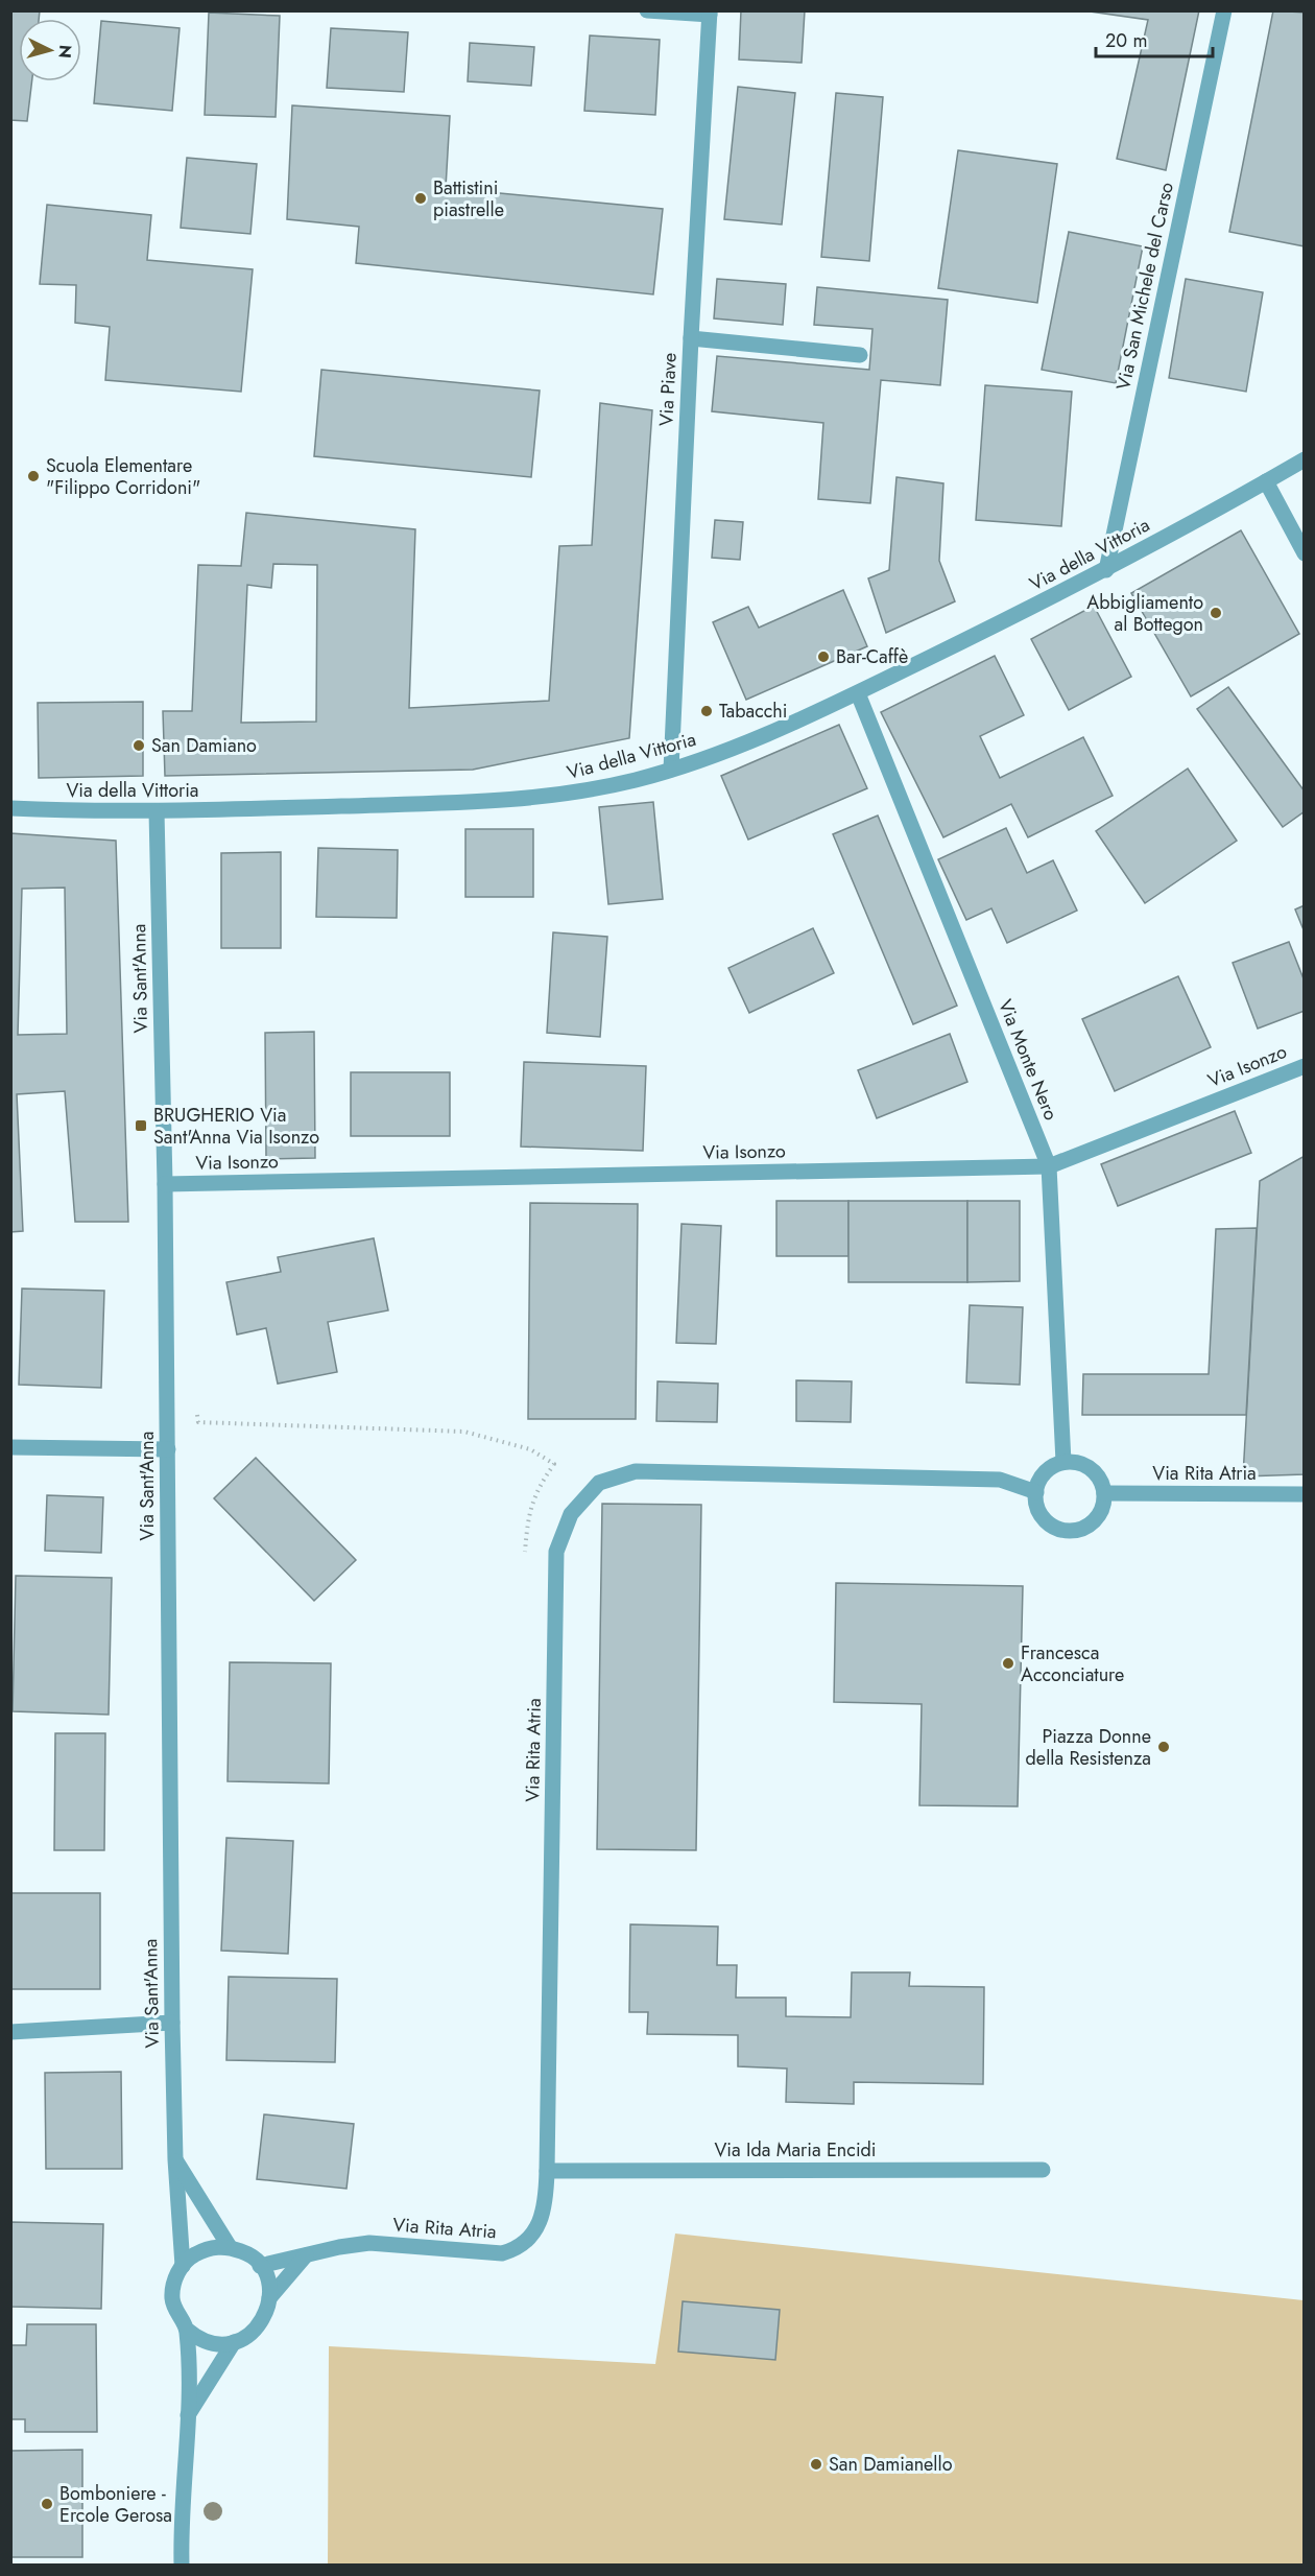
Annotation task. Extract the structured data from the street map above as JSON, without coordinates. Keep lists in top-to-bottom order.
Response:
{
  "streets": {
    "street": [
      "Via San Michele del Carso",
      "Via Piave",
      "Via della Vittoria",
      "Via Sant'Anna",
      "Via Monte Nero",
      "Via Isonzo",
      "Via Rita Atria",
      "Via Ida Maria Encidi"
    ]
  },
  "crossings": [
    ["Via San Michele del Carso", "Via della Vittoria"],
    ["Via Piave", "Via della Vittoria"],
    ["Via della Vittoria", "Via Sant'Anna"],
    ["Via della Vittoria", "Via Monte Nero"],
    ["Via Sant'Anna", "Via Isonzo"],
    ["Via Sant'Anna", "Via Rita Atria"],
    ["Via Monte Nero", "Via Isonzo"],
    ["Via Monte Nero", "Via Rita Atria"],
    ["Via Rita Atria", "Via Ida Maria Encidi"]
  ],
  "places": {
    "other": [
      "Battistini piastrelle",
      "Scuola Elementare \"Filippo Corridoni\"",
      "Abbigliamento al Bottegon",
      "Bar-Caffè",
      "Tabacchi",
      "San Damiano",
      "Francesca Acconciature",
      "Piazza Donne della Resistenza",
      "San Damianello",
      "Bomboniere - Ercole Gerosa"
    ],
    "transit": ["BRUGHERIO Via Sant'Anna Via Isonzo"]
  },
  "scale_bar": "20 m",
  "north": "right"
}
